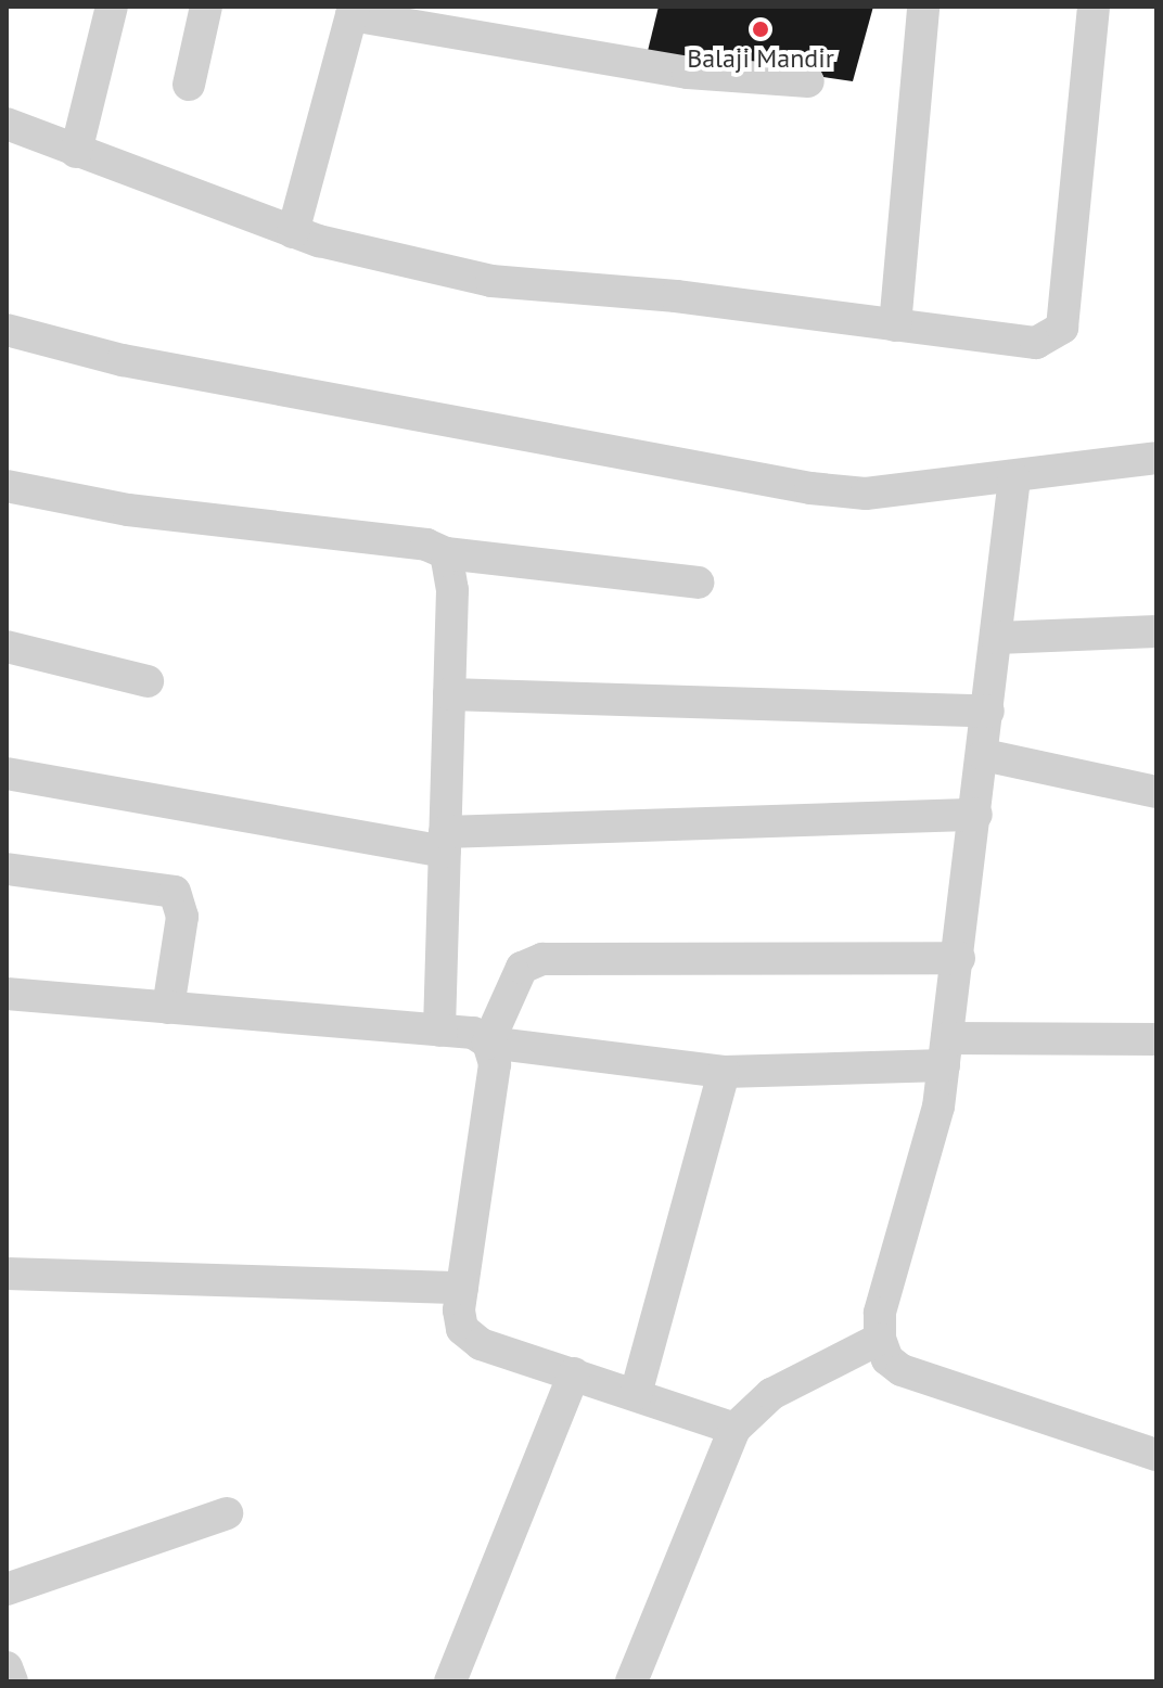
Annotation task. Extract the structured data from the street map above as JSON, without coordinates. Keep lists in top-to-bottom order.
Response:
{
  "places": ["Balaji Mandir"]
}
